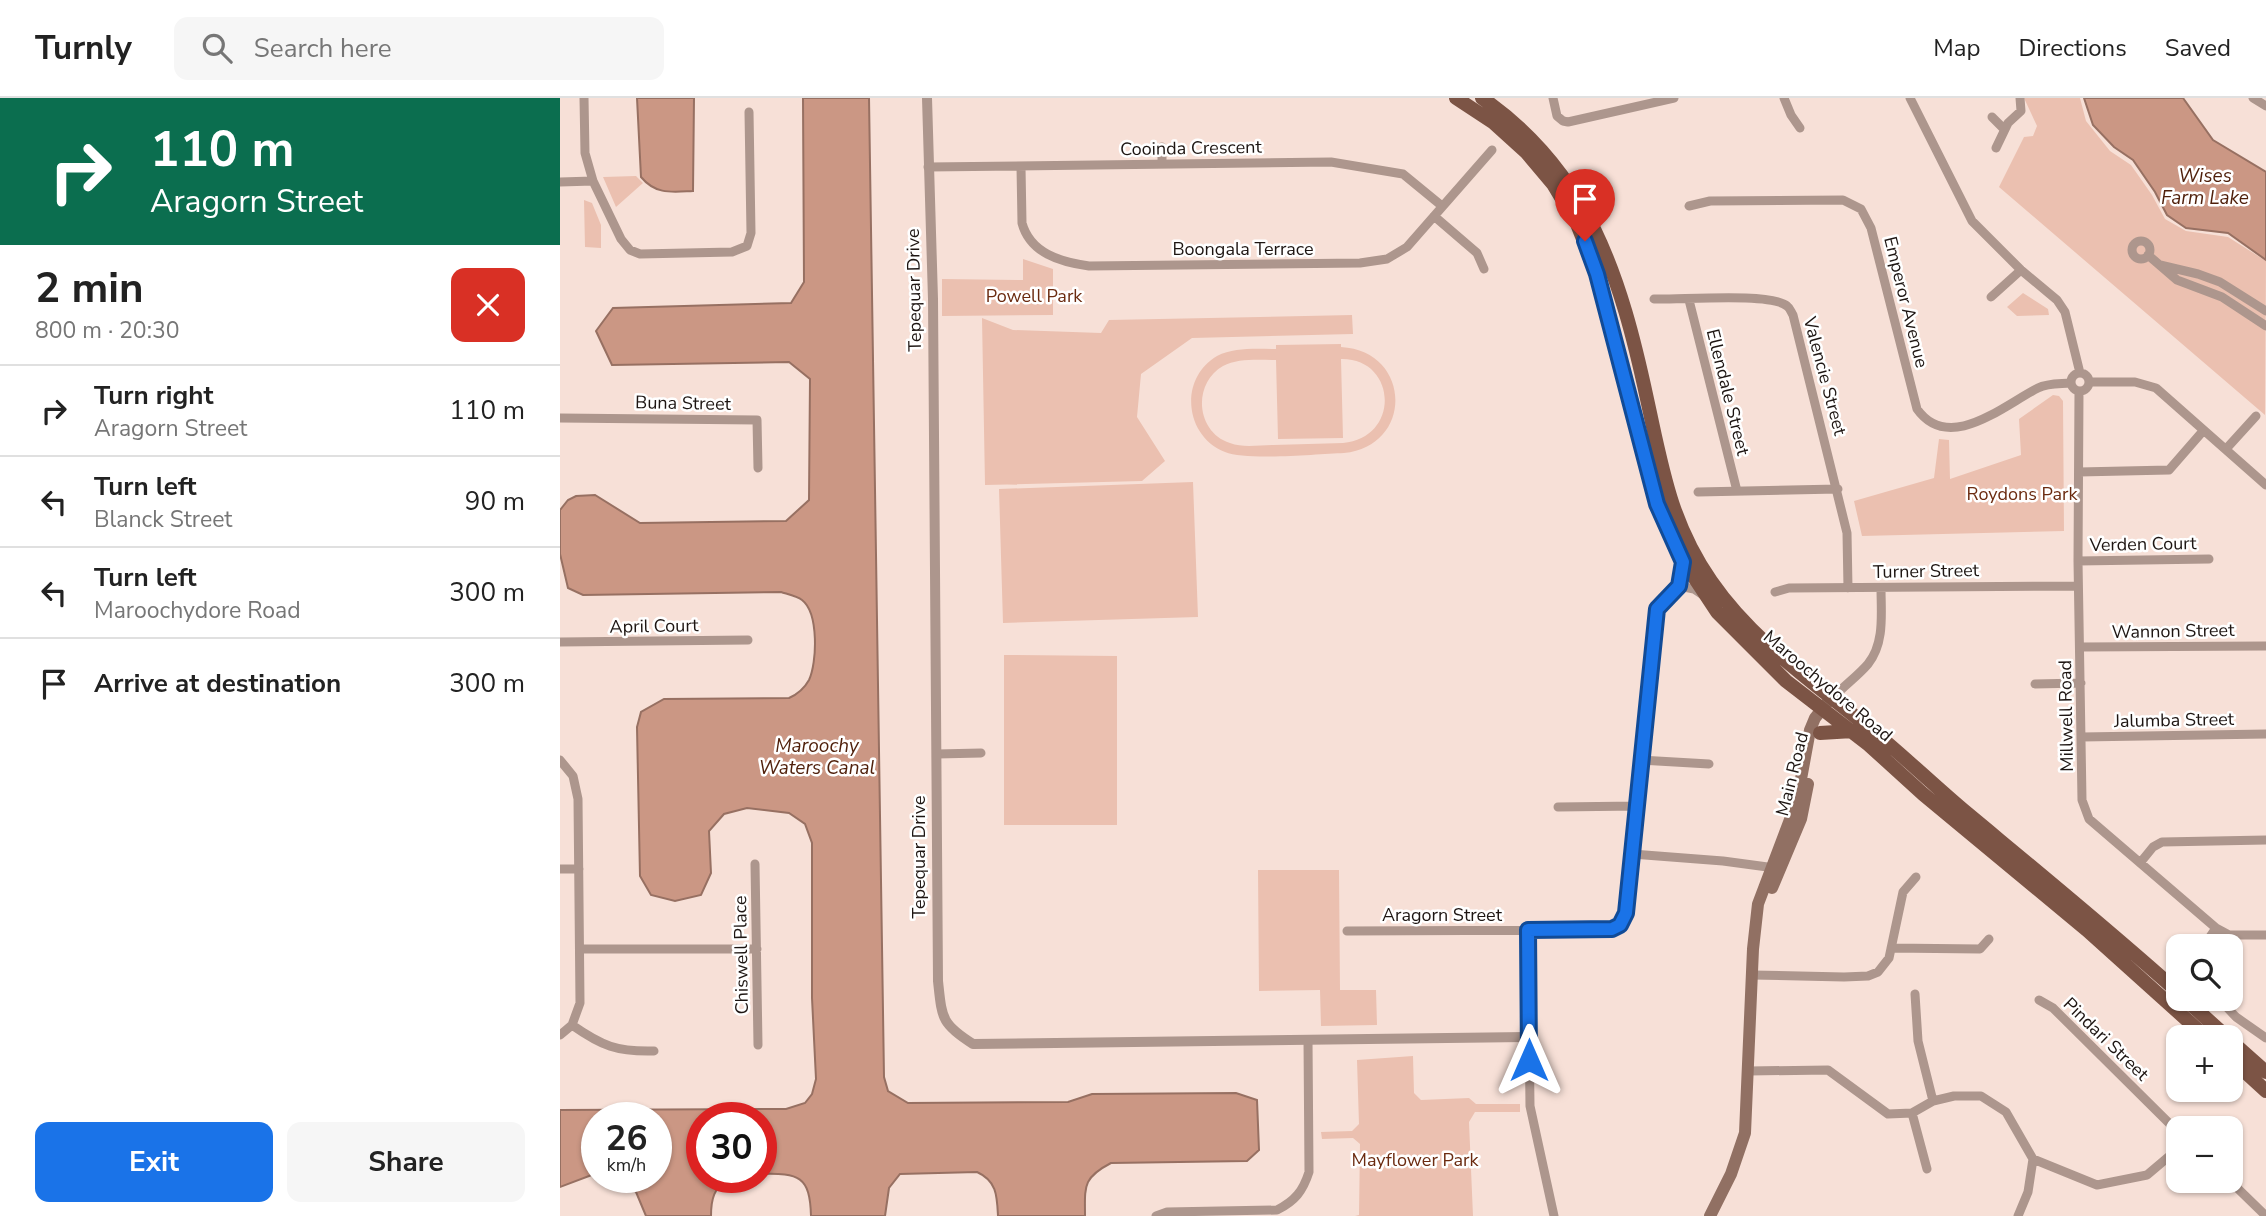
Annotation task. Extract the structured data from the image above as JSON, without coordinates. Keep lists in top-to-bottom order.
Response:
{
  "streets": {
    "main road": ["Maroochydore Road", "Main Road"],
    "street": [
      "Cooinda Crescent",
      "Boongala Terrace",
      "Tepequar Drive",
      "Emperor Avenue",
      "Valencie Street",
      "Ellendale Street",
      "Buna Street",
      "Verden Court",
      "Turner Street",
      "April Court",
      "Wannon Street",
      "Millwell Road",
      "Jalumba Street",
      "Aragorn Street",
      "Chiswell Place",
      "Pindari Street"
    ]
  },
  "crossings": [
    ["Cooinda Crescent", "Boongala Terrace"],
    ["Cooinda Crescent", "Tepequar Drive"],
    ["Emperor Avenue", "Millwell Road"],
    ["Valencie Street", "Ellendale Street"],
    ["Valencie Street", "Turner Street"],
    ["Verden Court", "Millwell Road"],
    ["Turner Street", "Millwell Road"],
    ["Wannon Street", "Millwell Road"],
    ["Maroochydore Road", "Main Road"],
    ["Millwell Road", "Jalumba Street"]
  ],
  "water": ["Wises Farm Lake", "Maroochy Waters Canal"],
  "parks": ["Powell Park", "Roydons Park", "Mayflower Park"],
  "page": {
    "header": "Turnly",
    "search": "Search here",
    "nav": ["Map", "Directions", "Saved"],
    "turn": ["110 m", "Aragorn Street"],
    "heading": ["2 min", "800 m · 20:30"],
    "list": [
      {
        "name": "Turn right",
        "note": "Aragorn Street",
        "value": "110 m"
      },
      {
        "name": "Turn left",
        "note": "Blanck Street",
        "value": "90 m"
      },
      {
        "name": "Turn left",
        "note": "Maroochydore Road",
        "value": "300 m"
      },
      {
        "name": "Arrive at destination",
        "value": "300 m"
      }
    ],
    "map_buttons": ["+", "−"],
    "speed": "26 km/h",
    "limit": "30",
    "buttons": ["Exit", "Share"]
  }
}
